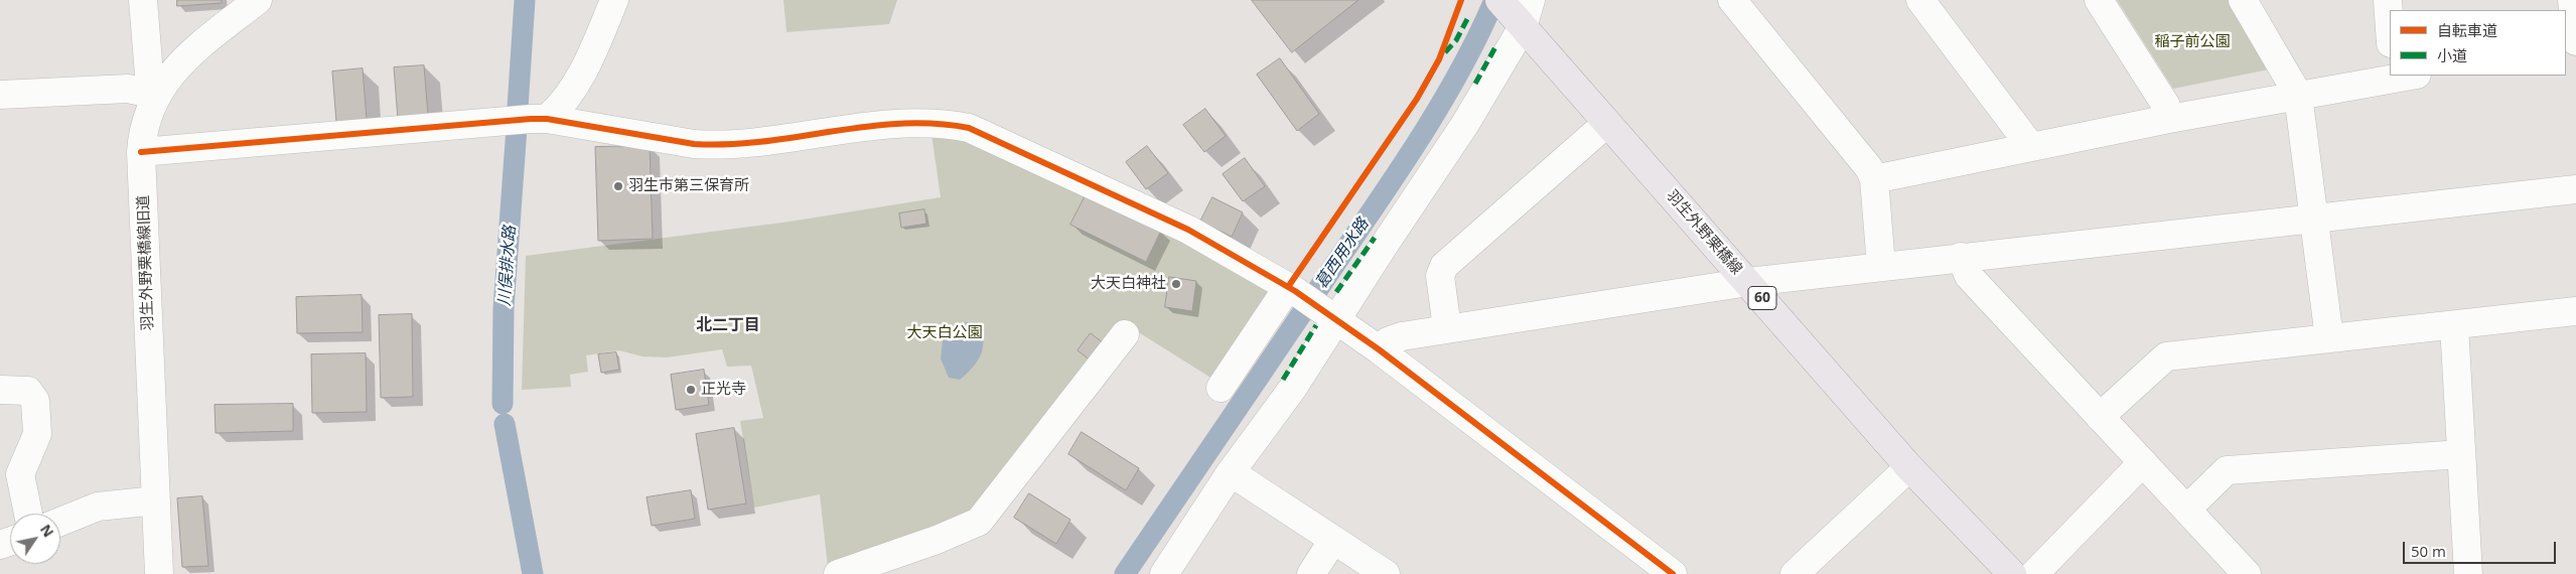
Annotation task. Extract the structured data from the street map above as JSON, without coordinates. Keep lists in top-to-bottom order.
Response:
{
  "streets": {
    "main road": ["羽生外野栗橋線", "60"],
    "street": ["羽生外野栗橋線旧道"]
  },
  "districts": ["北二丁目"],
  "water": ["葛西用水路", "川俣排水路"],
  "parks": ["稲子前公園", "大天白公園"],
  "places": ["羽生市第三保育所", "大天白神社", "正光寺"],
  "legend": ["自転車道", "小道"],
  "scale_bar": "50 m",
  "north": "top right"
}
